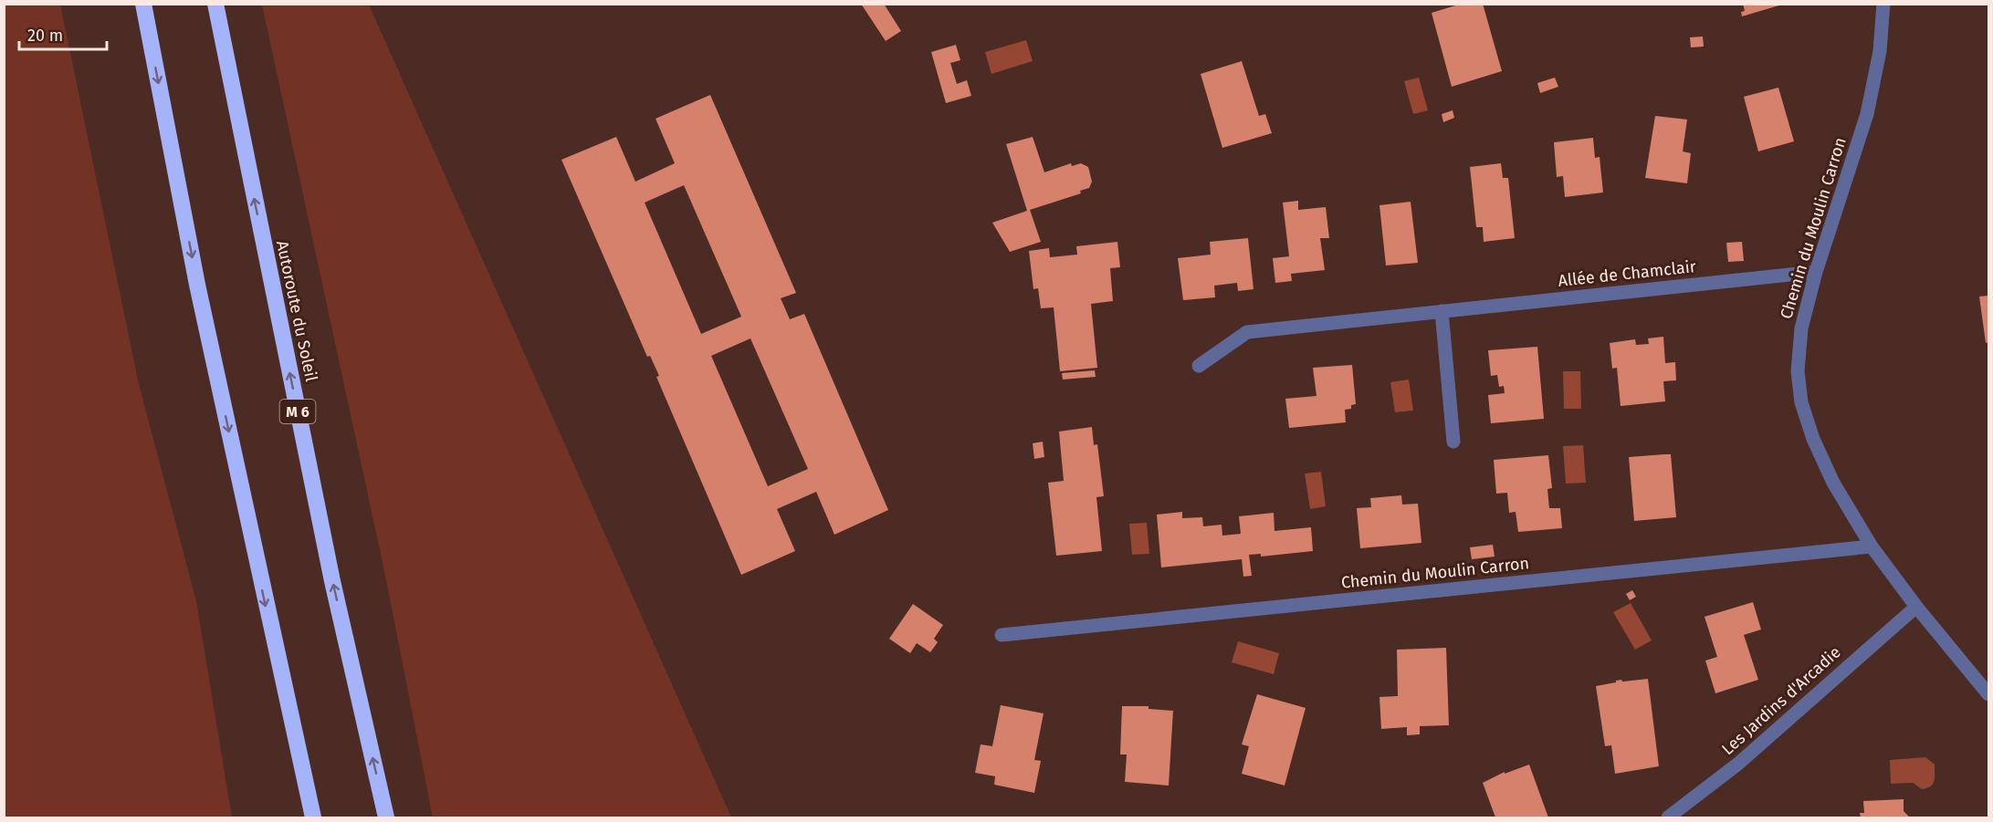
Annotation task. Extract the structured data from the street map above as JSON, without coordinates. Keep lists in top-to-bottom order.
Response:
{
  "streets": {
    "highway": ["Autoroute du Soleil", "M 6"],
    "street": ["Chemin du Moulin Carron", "Allée de Chamclair", "Les Jardins d'Arcadie"]
  },
  "crossings": [
    ["Chemin du Moulin Carron", "Allée de Chamclair"],
    ["Chemin du Moulin Carron", "Les Jardins d'Arcadie"]
  ],
  "scale_bar": "20 m"
}
